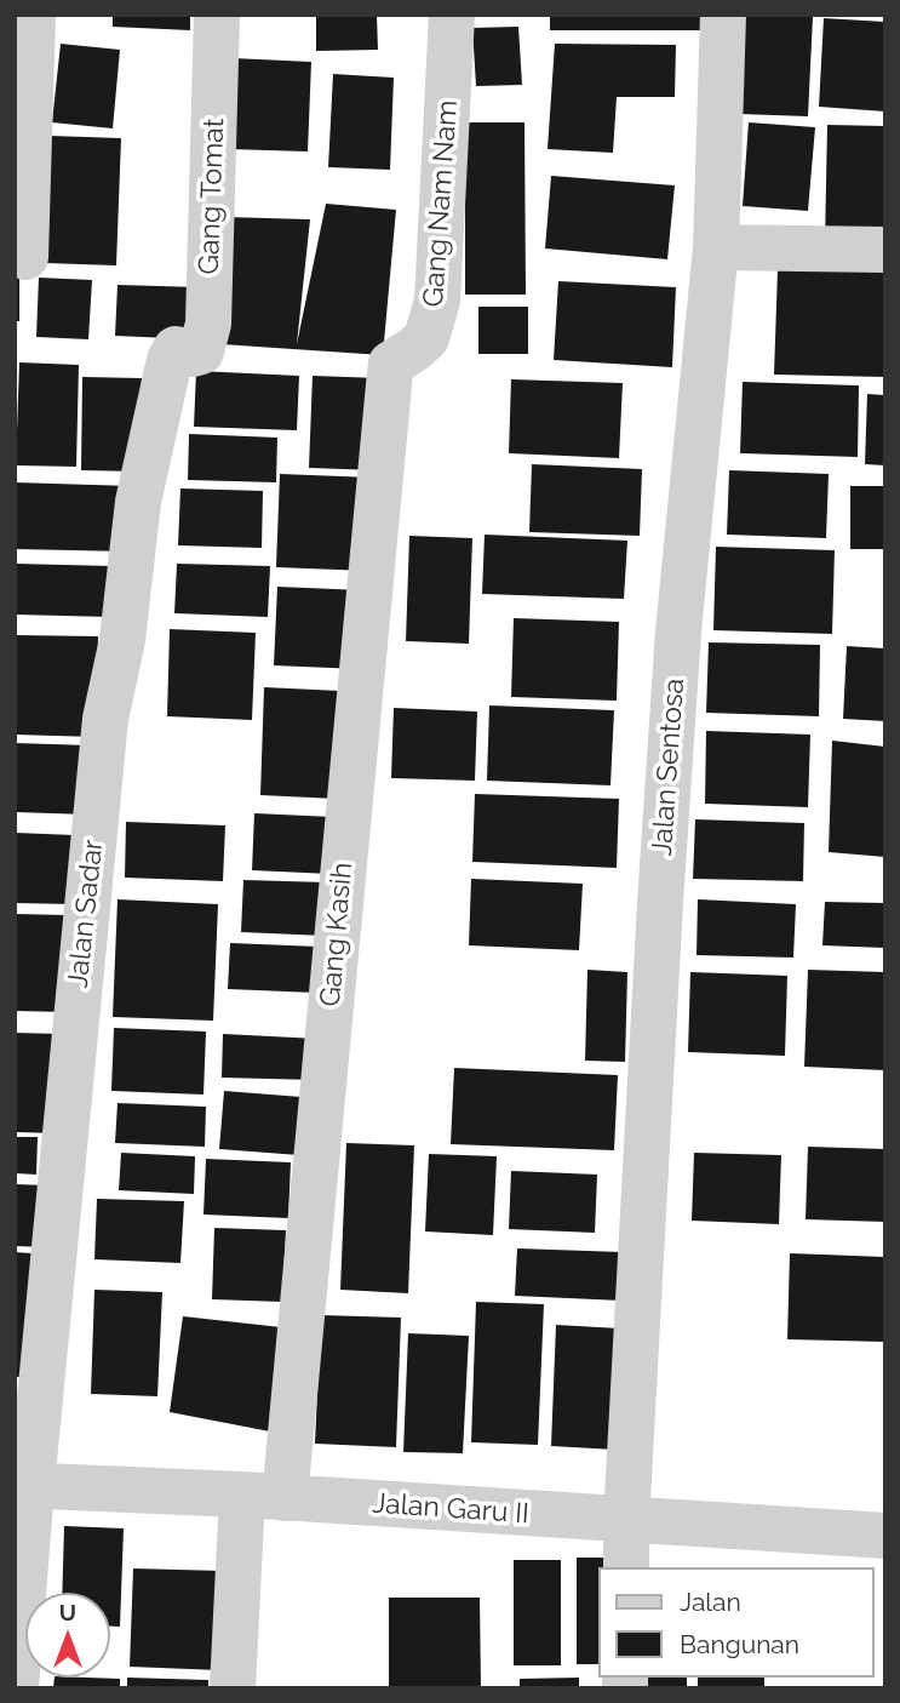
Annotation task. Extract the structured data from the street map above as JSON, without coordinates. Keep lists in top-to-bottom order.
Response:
{
  "streets": {
    "street": [
      "Gang Tomat",
      "Gang Nam Nam",
      "Jalan Sentosa",
      "Jalan Sadar",
      "Gang Kasih",
      "Jalan Garu II"
    ]
  },
  "crossings": [
    ["Gang Tomat", "Jalan Sadar"],
    ["Gang Nam Nam", "Gang Kasih"],
    ["Jalan Sentosa", "Jalan Garu II"],
    ["Jalan Sadar", "Jalan Garu II"],
    ["Gang Kasih", "Jalan Garu II"]
  ],
  "legend": ["Jalan", "Bangunan"],
  "north": "top"
}
